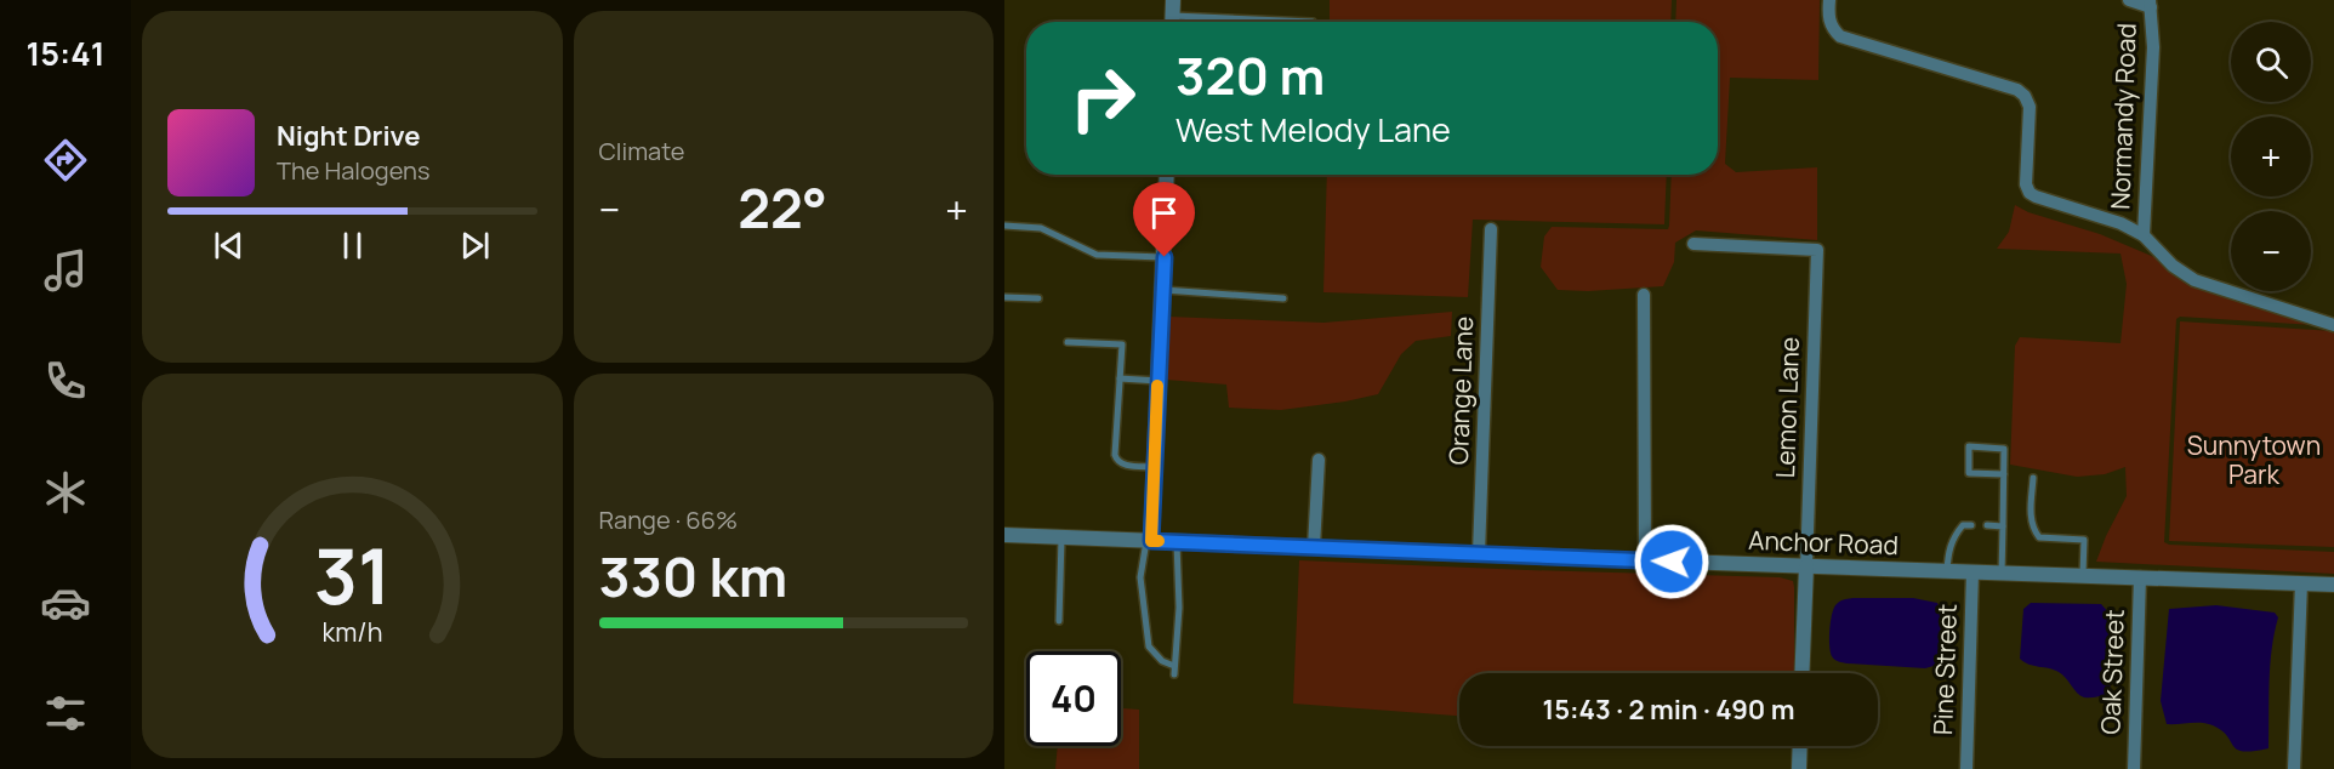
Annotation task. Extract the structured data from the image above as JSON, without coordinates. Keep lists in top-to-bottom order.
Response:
{
  "streets": {
    "street": [
      "Normandy Road",
      "Orange Lane",
      "Lemon Lane",
      "Anchor Road",
      "Pine Street",
      "Oak Street"
    ]
  },
  "crossings": [
    ["Orange Lane", "Anchor Road"],
    ["Lemon Lane", "Anchor Road"],
    ["Anchor Road", "Pine Street"],
    ["Anchor Road", "Oak Street"]
  ],
  "parks": ["Sunnytown Park"],
  "page": {
    "tabs": "15:41",
    "tile": [
      "Climate",
      ["Range · 66%", "330 km"]
    ],
    "map_buttons": ["+", "−"],
    "turn": ["320 m", "West Melody Lane"],
    "song": ["Night Drive", "The Halogens"],
    "heat": ["−", "22°", "+"],
    "limit": "40",
    "trip": "15:43 · 2 min · 490 m",
    "gauge": ["31", "km/h"]
  }
}
